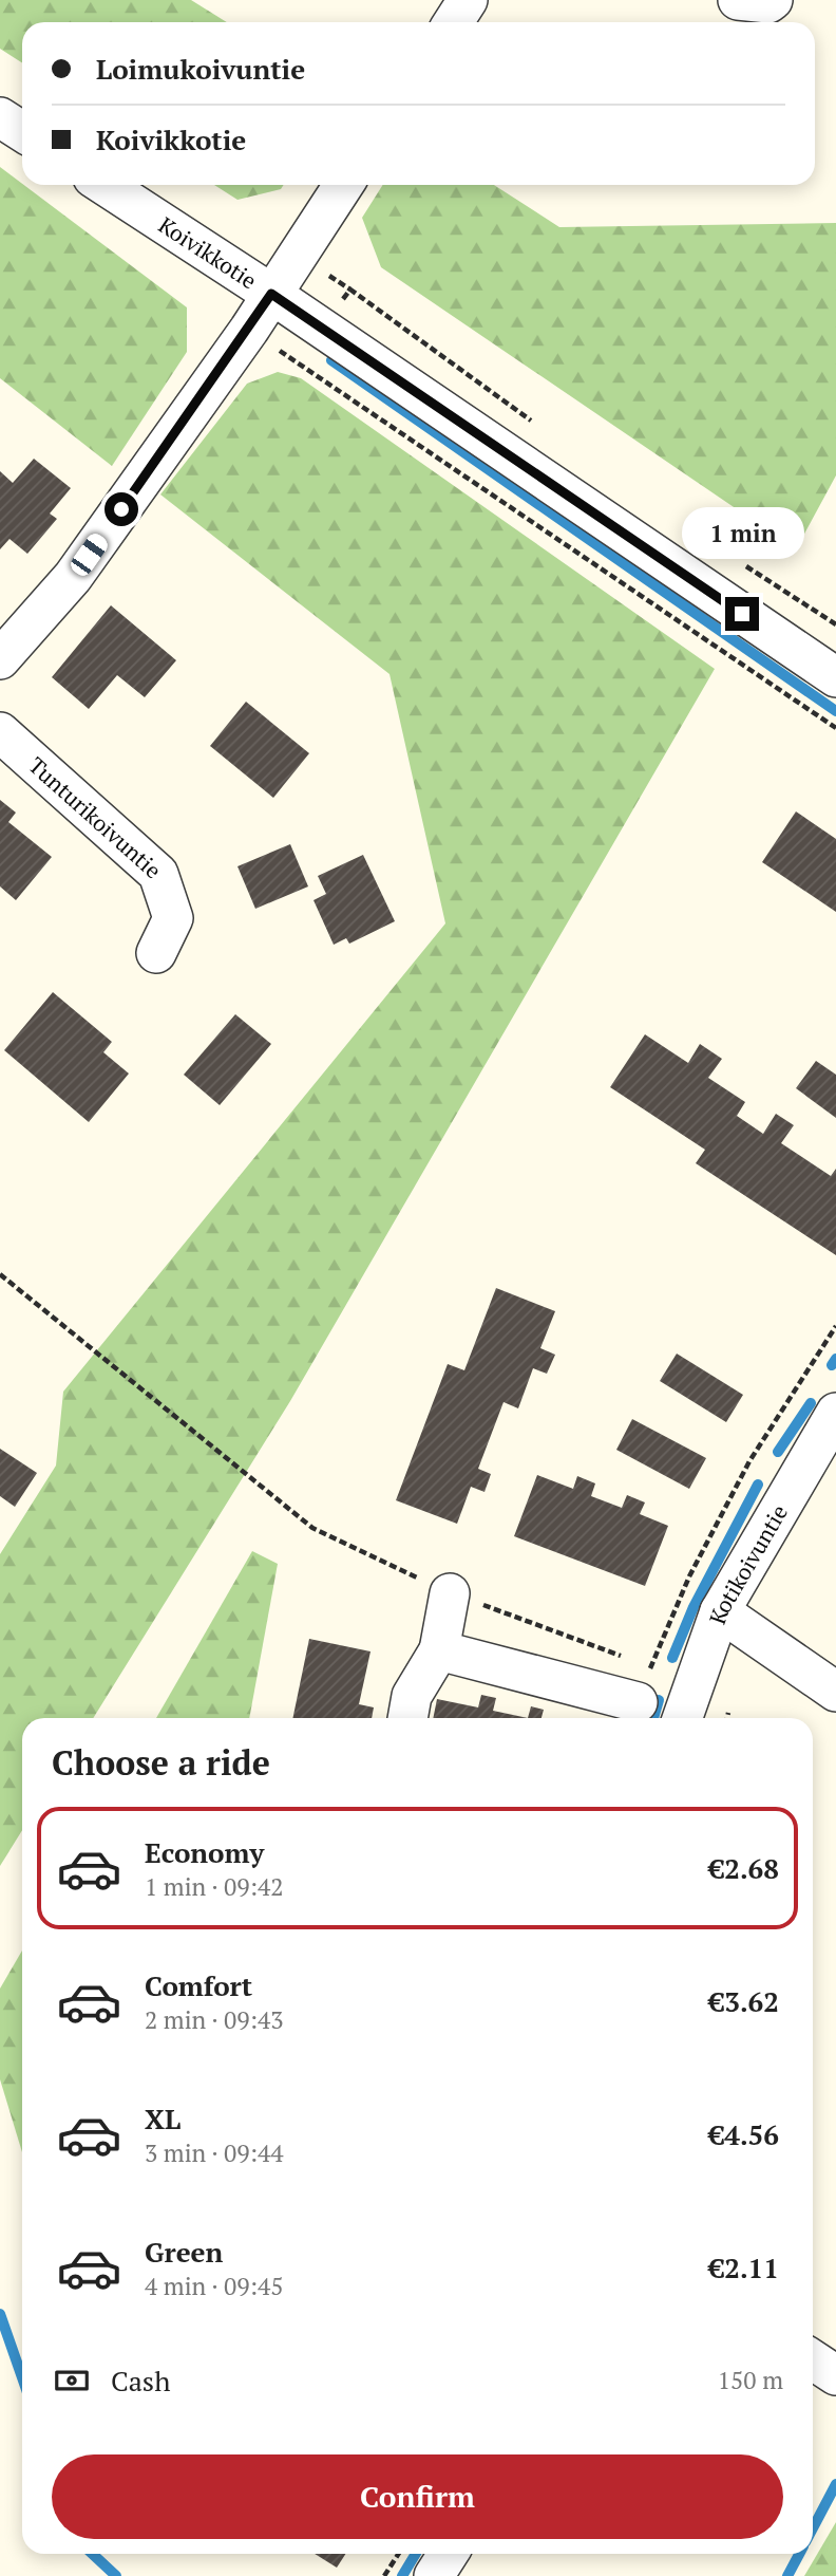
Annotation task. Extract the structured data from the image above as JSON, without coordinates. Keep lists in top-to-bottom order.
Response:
{
  "streets": {
    "street": ["Koivikkotie", "Tunturikoivuntie", "Kotikoivuntie"]
  },
  "page": {
    "banner": ["Loimukoivuntie", "Koivikkotie"],
    "bubble": "1 min",
    "heading": "Choose a ride",
    "list": [
      {
        "name": "Economy",
        "note": "1 min · 09:42",
        "value": "€2.68"
      },
      {
        "name": "Comfort",
        "note": "2 min · 09:43",
        "value": "€3.62"
      },
      {
        "name": "XL",
        "note": "3 min · 09:44",
        "value": "€4.56"
      },
      {
        "name": "Green",
        "note": "4 min · 09:45",
        "value": "€2.11"
      }
    ],
    "pay": ["Cash", "150 m"],
    "buttons": "Confirm"
  }
}
